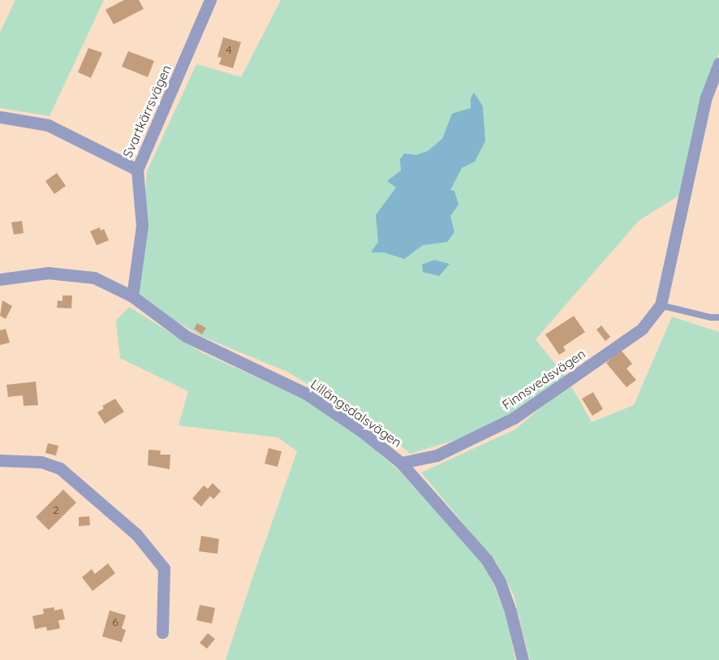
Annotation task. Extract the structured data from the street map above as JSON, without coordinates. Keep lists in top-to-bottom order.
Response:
{
  "streets": {
    "street": ["Svartkärrsvägen", "Finnsvedsvägen", "Lillängsdalsvägen"]
  },
  "crossings": [
    ["Svartkärrsvägen", "Lillängsdalsvägen"],
    ["Finnsvedsvägen", "Lillängsdalsvägen"]
  ],
  "house_numbers": ["4", "2", "6"]
}
